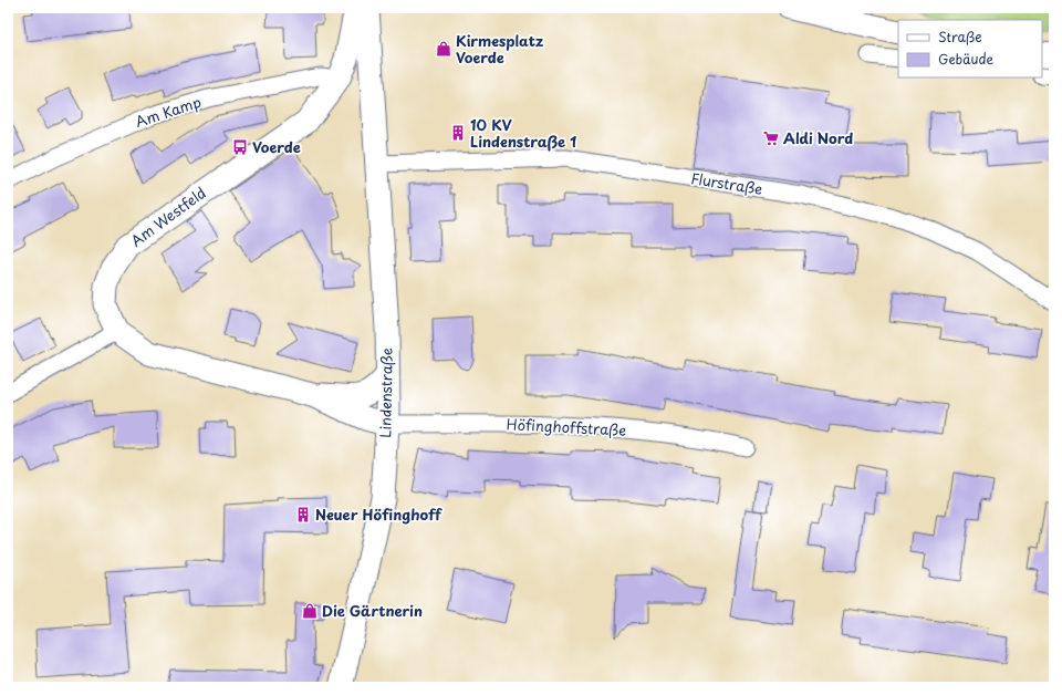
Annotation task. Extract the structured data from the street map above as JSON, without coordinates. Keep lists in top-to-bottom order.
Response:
{
  "streets": {
    "main road": ["Am Westfeld", "Lindenstraße"],
    "street": ["Am Kamp", "Flurstraße", "Höfinghoffstraße"]
  },
  "crossings": [
    ["Am Kamp", "Am Westfeld"],
    ["Flurstraße", "Lindenstraße"],
    ["Lindenstraße", "Höfinghoffstraße"]
  ],
  "places": {
    "shop": ["Kirmesplatz Voerde", "Die Gärtnerin"],
    "building": ["10 KV Lindenstraße 1", "Neuer Höfinghoff"],
    "supermarket": ["Aldi Nord"],
    "bus stop": ["Voerde"]
  },
  "legend": ["Straße", "Gebäude"]
}
